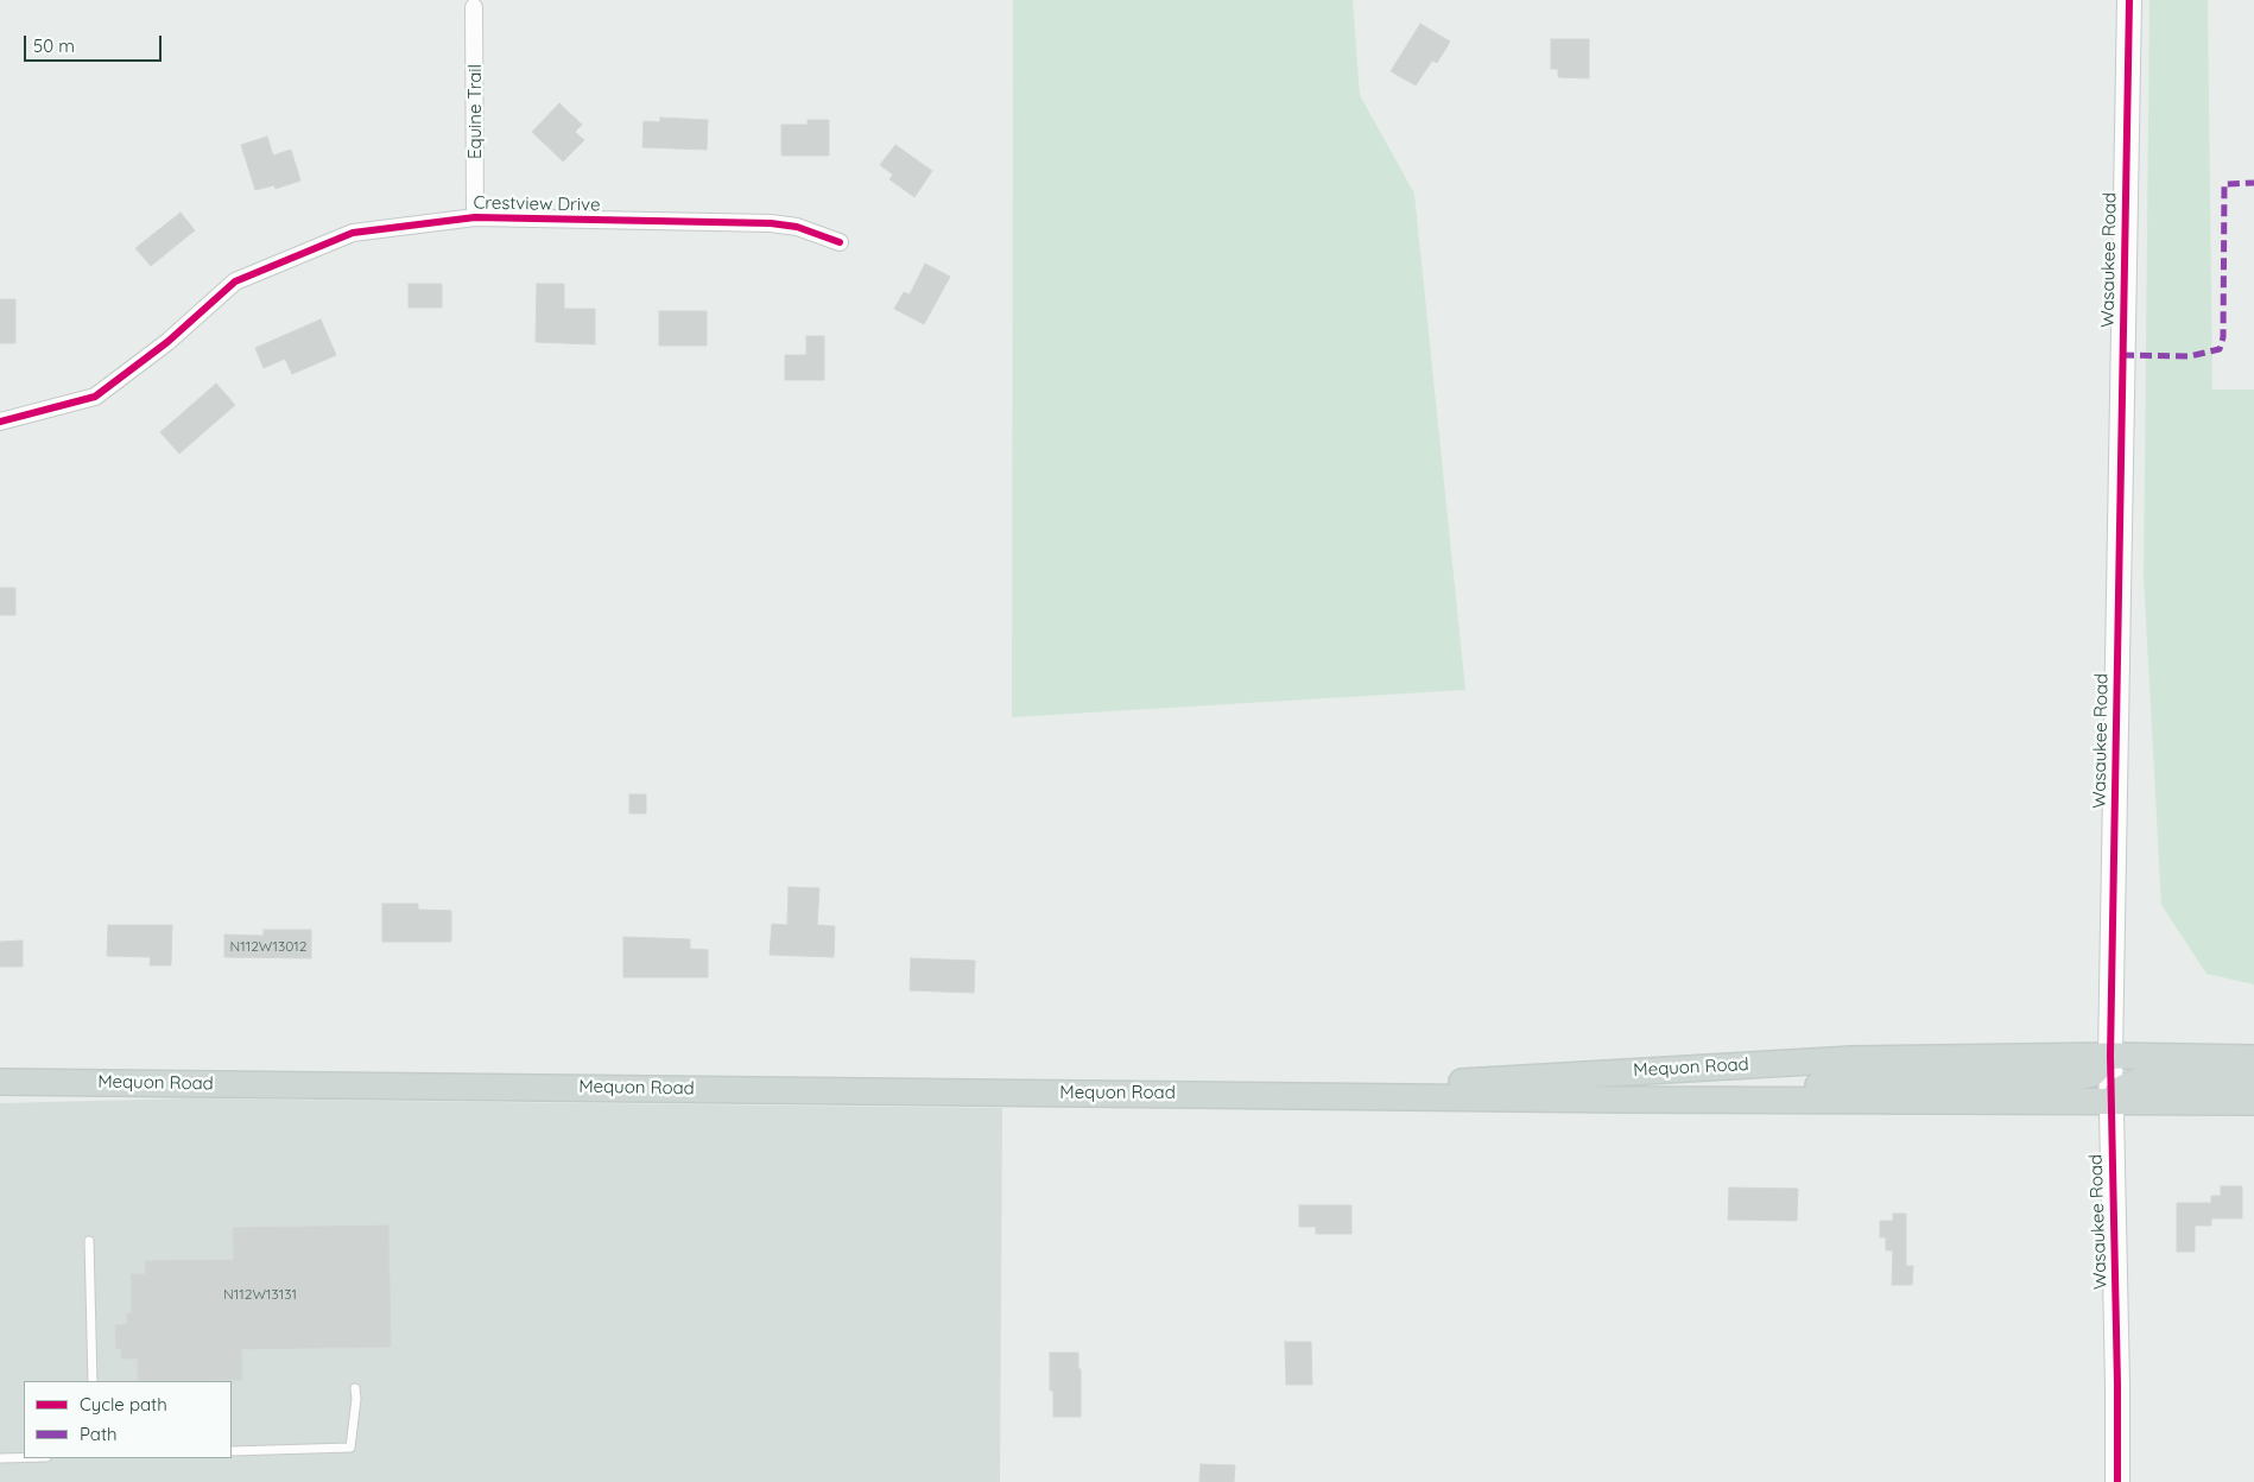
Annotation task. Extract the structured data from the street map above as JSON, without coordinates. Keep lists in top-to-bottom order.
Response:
{
  "streets": {
    "main road": ["Mequon Road"],
    "street": ["Equine Trail", "Crestview Drive", "Wasaukee Road"]
  },
  "crossings": [
    ["Equine Trail", "Crestview Drive"],
    ["Wasaukee Road", "Mequon Road"]
  ],
  "house_numbers": ["N112W13012", "N112W13131"],
  "legend": ["Cycle path", "Path"],
  "scale_bar": "50 m"
}
